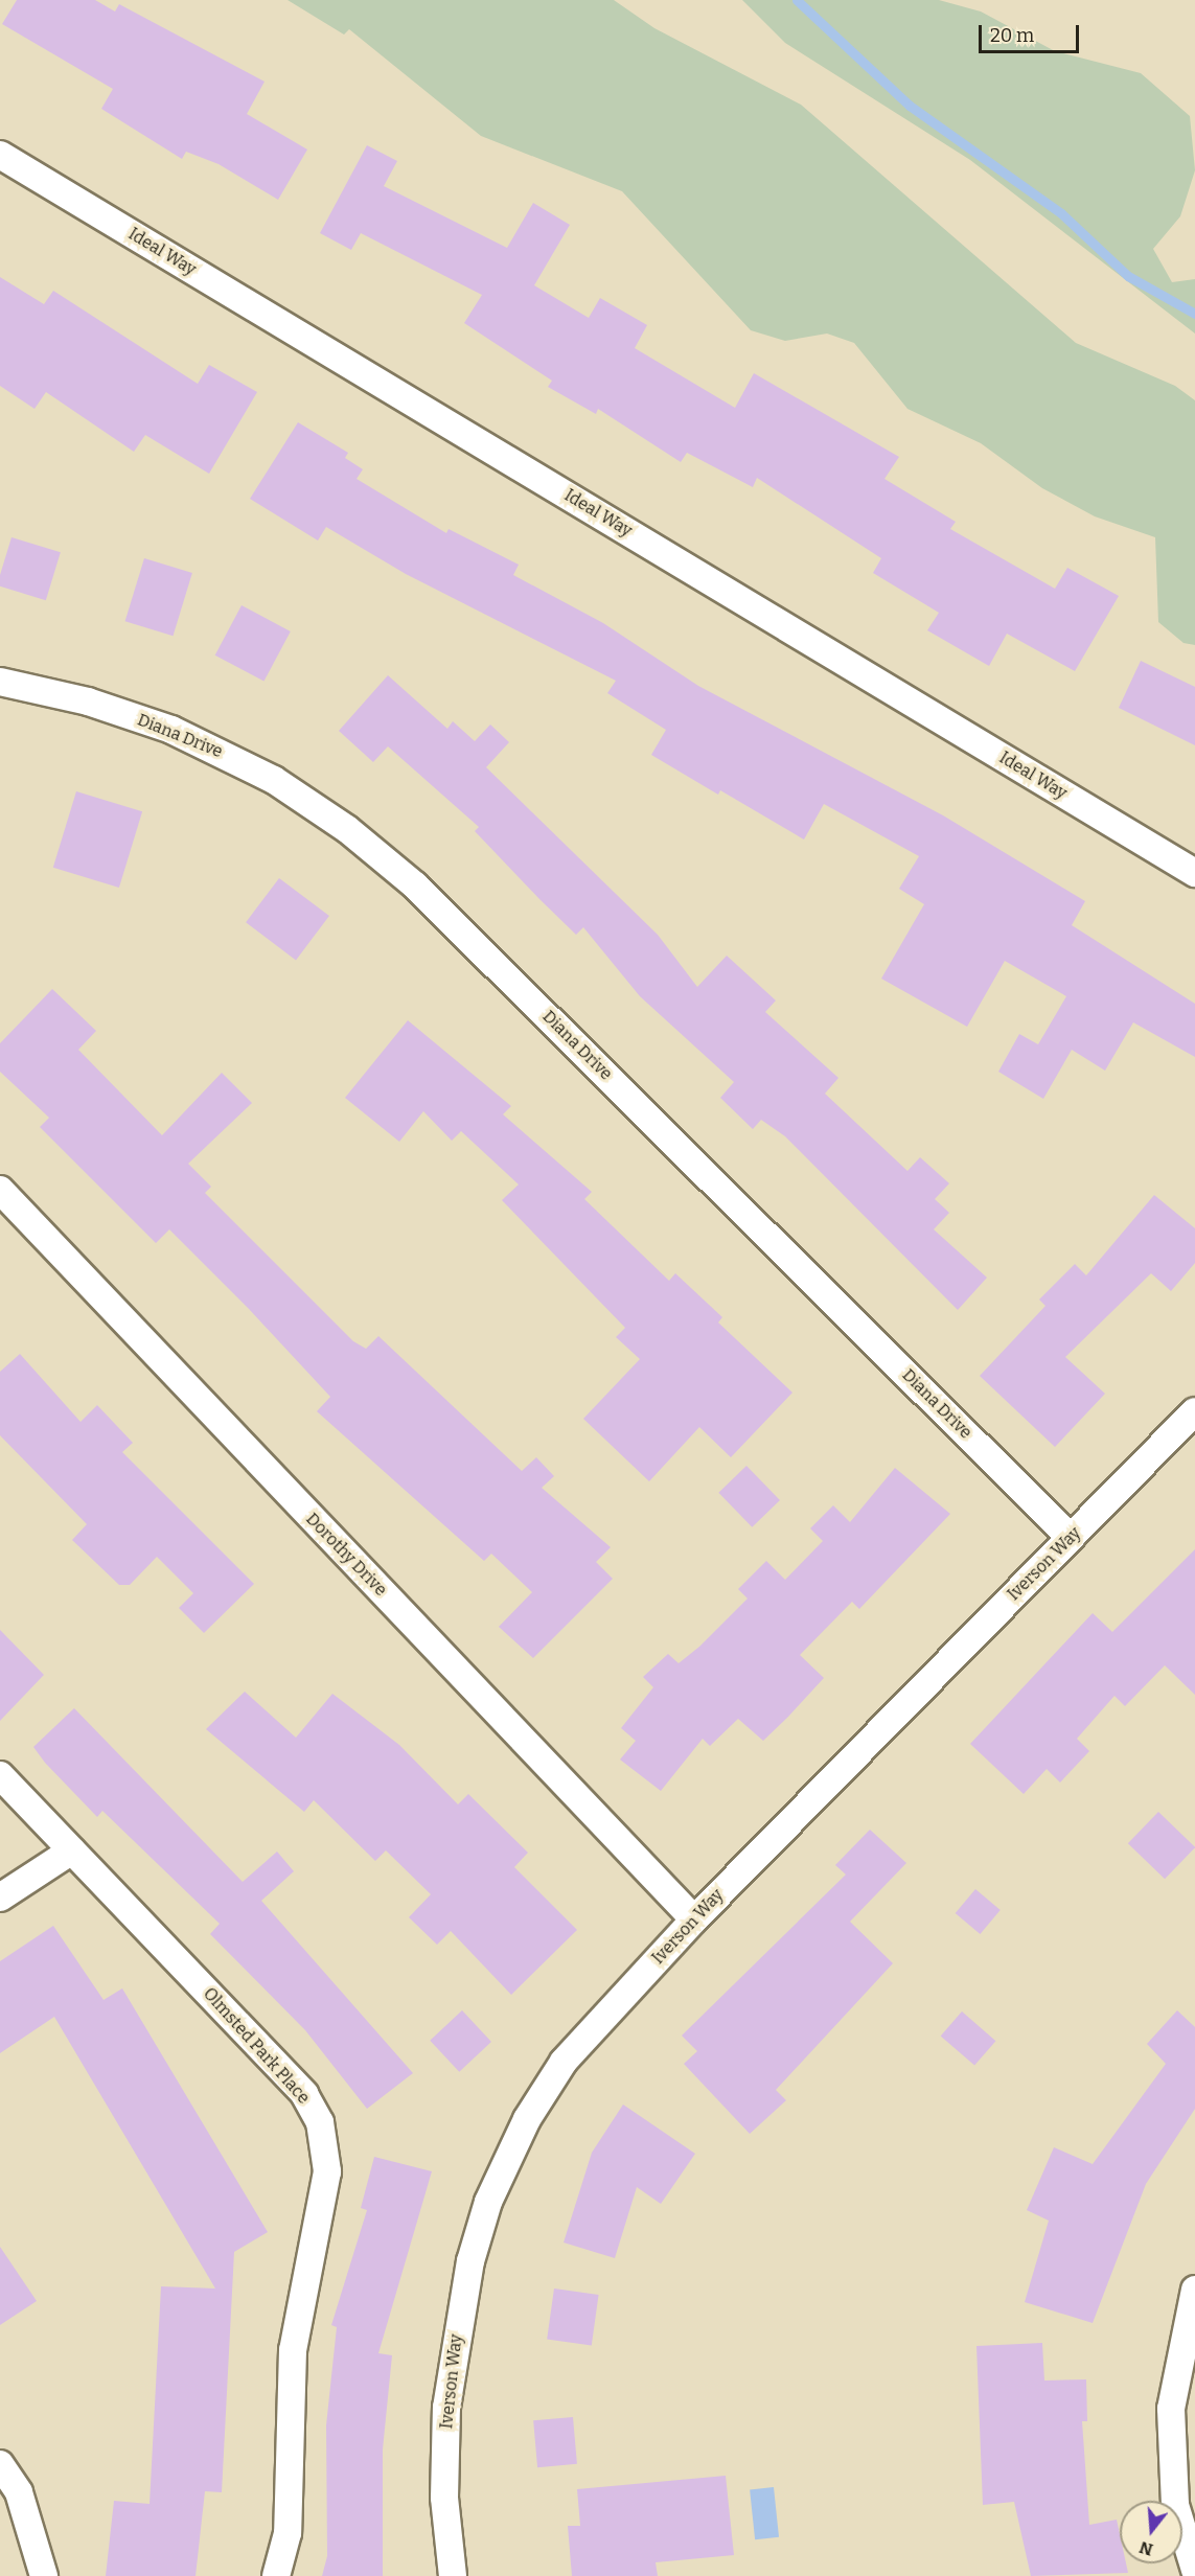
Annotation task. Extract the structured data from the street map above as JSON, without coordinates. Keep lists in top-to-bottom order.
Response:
{
  "streets": {
    "street": [
      "Ideal Way",
      "Diana Drive",
      "Dorothy Drive",
      "Iverson Way",
      "Olmsted Park Place"
    ]
  },
  "crossings": [
    ["Diana Drive", "Iverson Way"],
    ["Dorothy Drive", "Iverson Way"]
  ],
  "scale_bar": "20 m",
  "north": "bottom"
}
